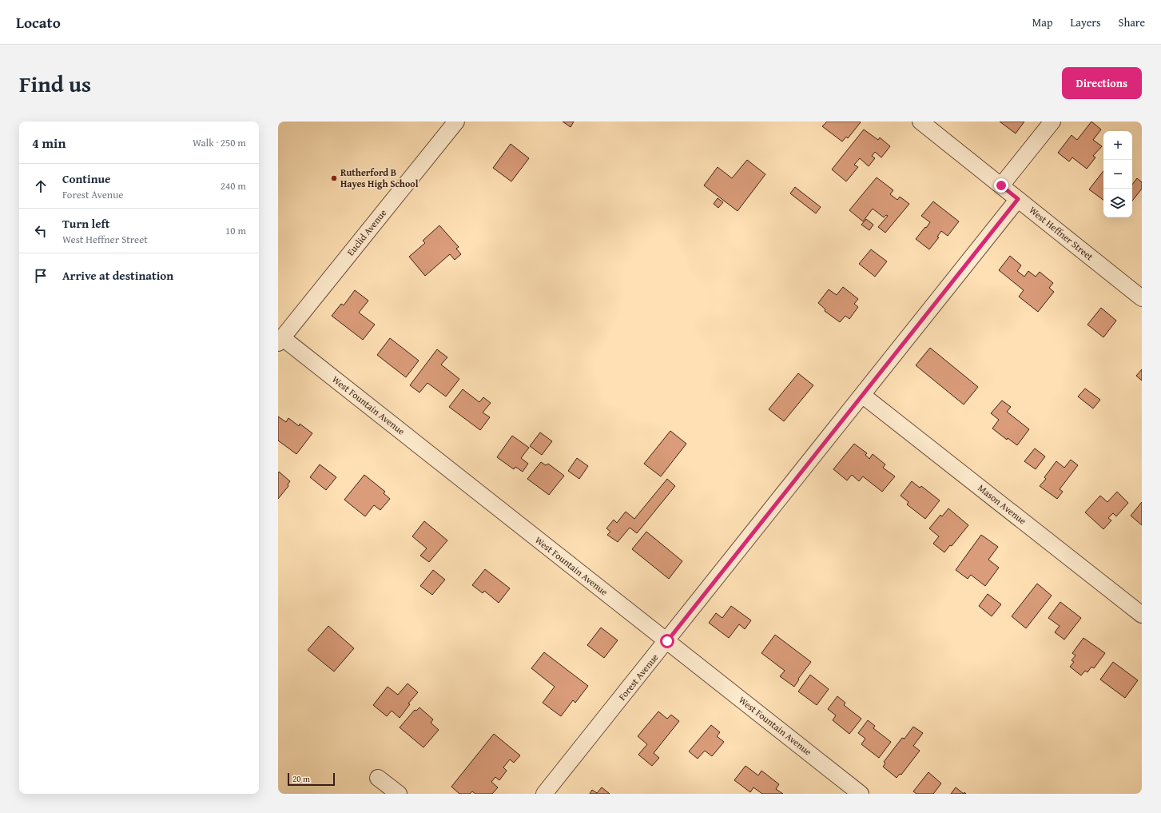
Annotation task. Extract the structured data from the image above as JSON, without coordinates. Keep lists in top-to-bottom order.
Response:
{
  "streets": {
    "street": [
      "Euclid Avenue",
      "West Heffner Street",
      "West Fountain Avenue",
      "Mason Avenue",
      "Forest Avenue"
    ]
  },
  "crossings": [
    ["Euclid Avenue", "West Fountain Avenue"],
    ["West Heffner Street", "Forest Avenue"],
    ["West Fountain Avenue", "Forest Avenue"],
    ["Mason Avenue", "Forest Avenue"]
  ],
  "places": ["Rutherford B Hayes High School"],
  "scale_bar": "20 m",
  "page": {
    "header": "Locato",
    "nav": ["Map", "Layers", "Share"],
    "title": "Find us",
    "buttons": "Directions",
    "heading": ["4 min", "Walk · 250 m"],
    "map_buttons": ["+", "−"],
    "list": [
      ["Continue", "Forest Avenue", "240 m"],
      ["Turn left", "West Heffner Street", "10 m"],
      "Arrive at destination"
    ],
    "scale": "20 m"
  }
}
